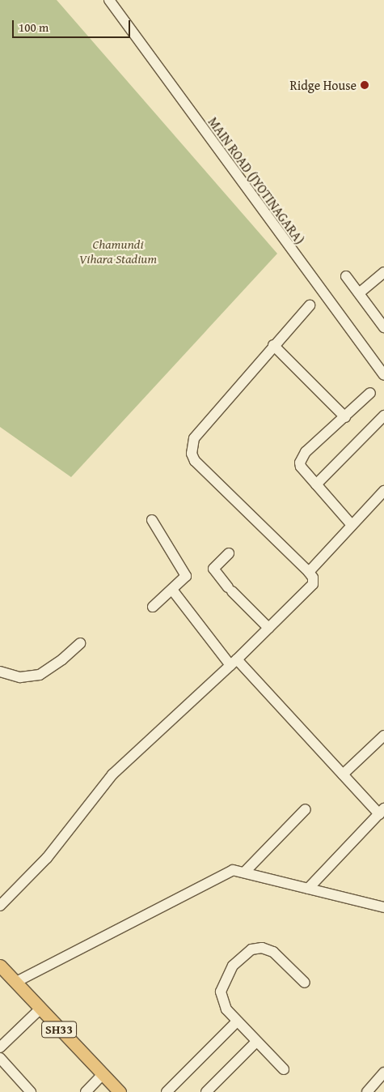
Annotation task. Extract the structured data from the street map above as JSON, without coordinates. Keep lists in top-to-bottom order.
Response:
{
  "streets": {
    "main road": ["SH33"],
    "street": ["MAIN ROAD (JYOTINAGARA)"]
  },
  "parks": ["Chamundi Vihara Stadium"],
  "places": ["Ridge House"],
  "scale_bar": "100 m"
}
